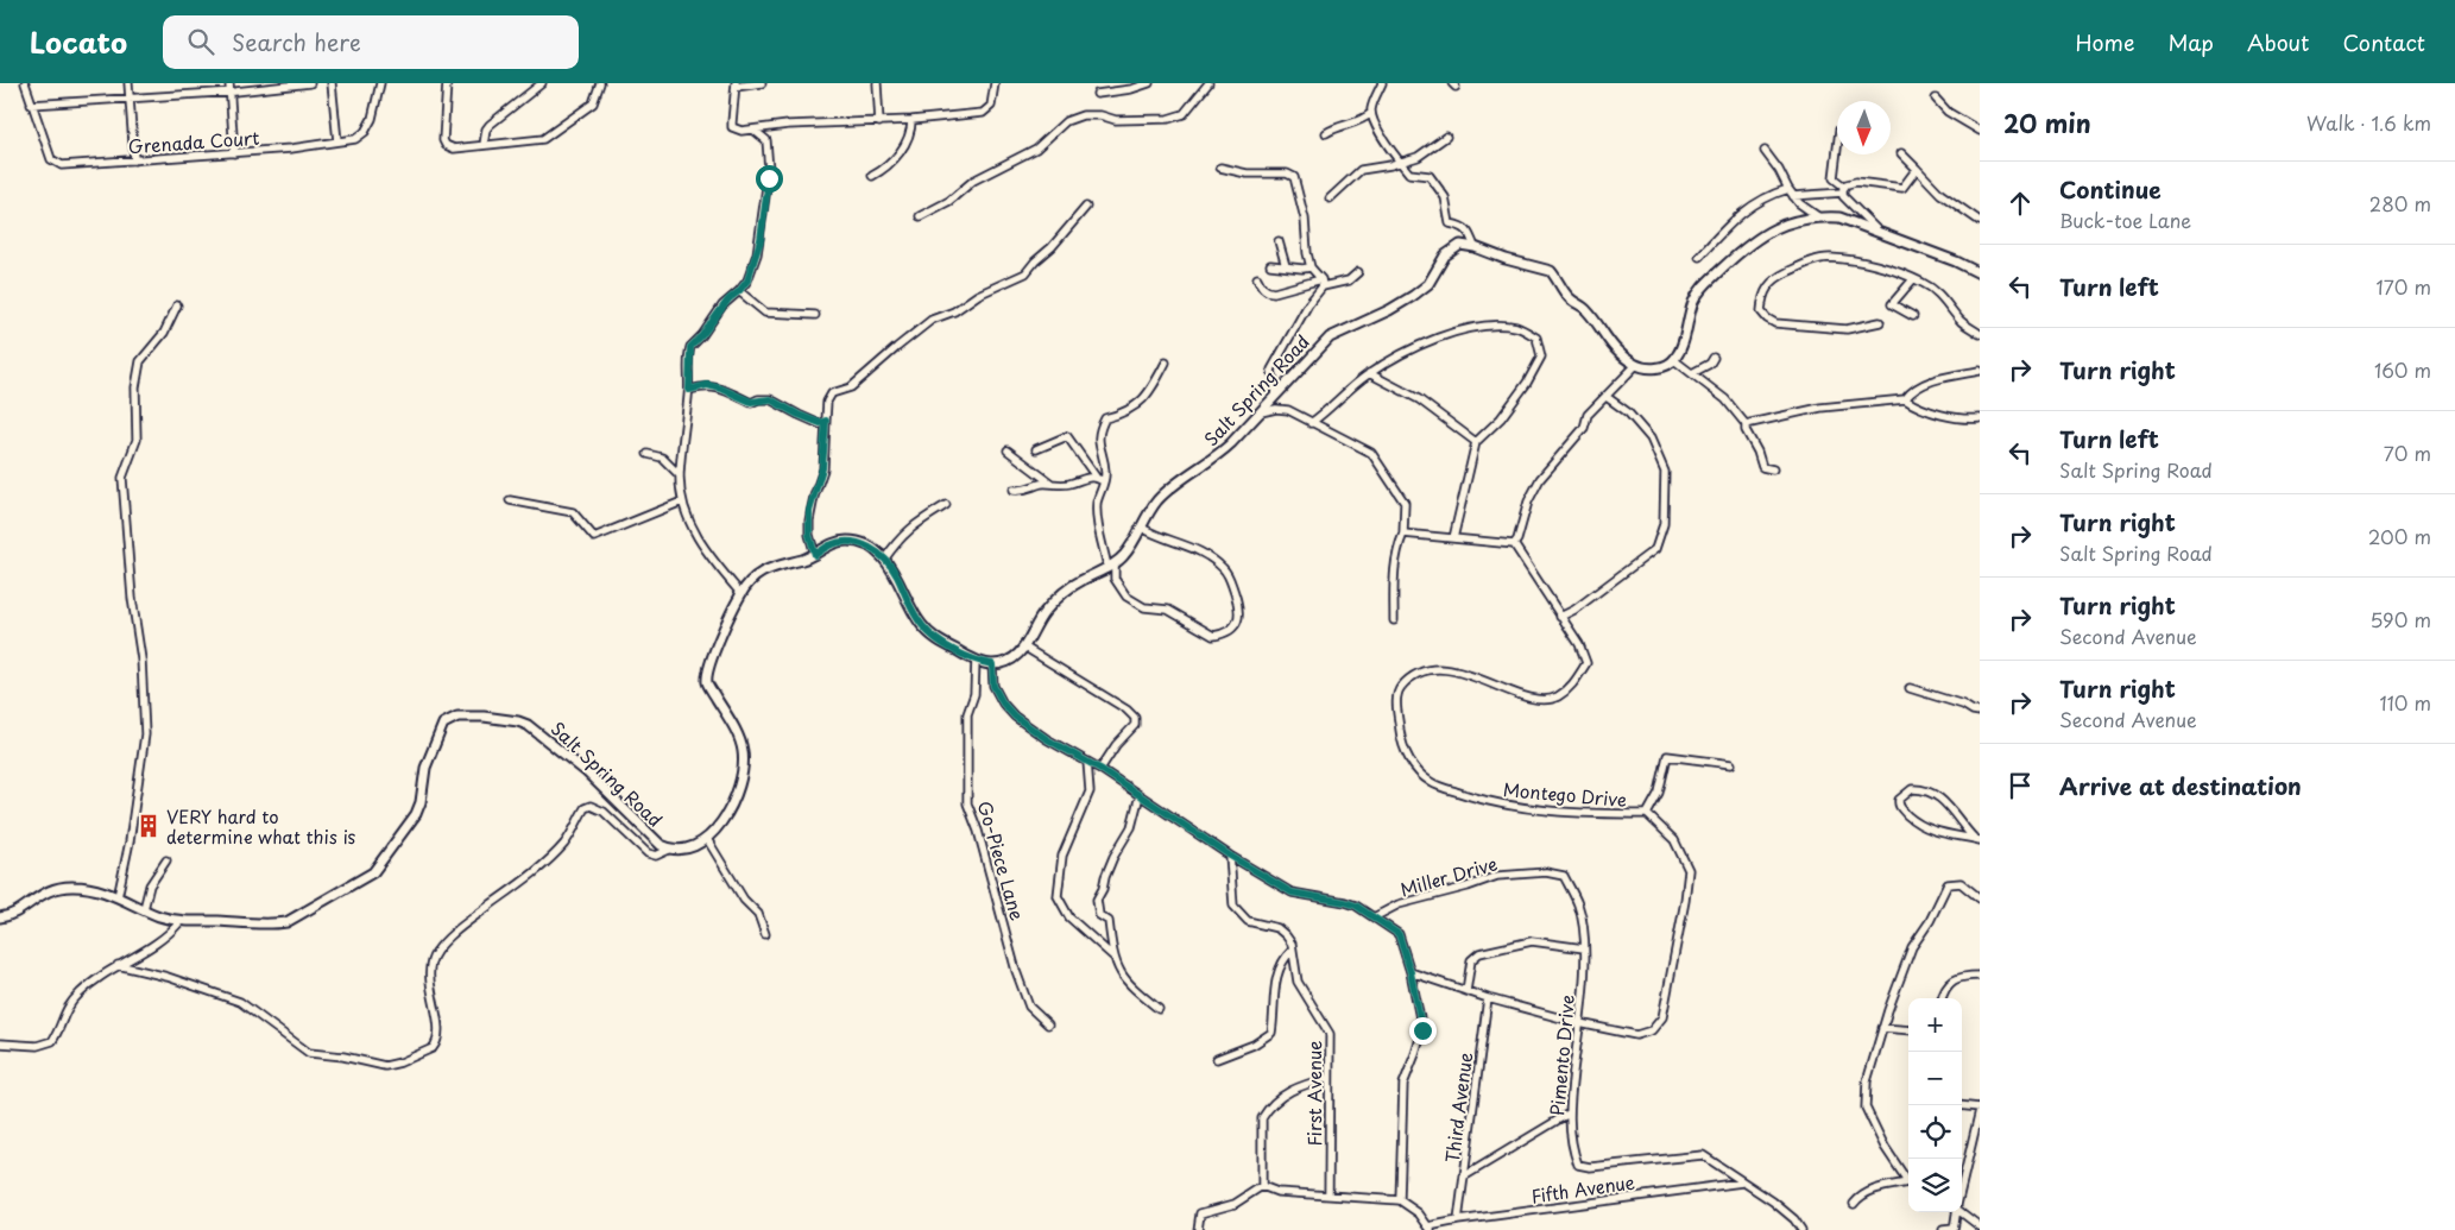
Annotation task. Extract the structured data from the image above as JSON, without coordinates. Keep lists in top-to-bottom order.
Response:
{
  "streets": {
    "street": [
      "Grenada Court",
      "Salt Spring Road",
      "Montego Drive",
      "Go-Piece Lane",
      "Miller Drive",
      "Pimento Drive",
      "First Avenue",
      "Third Avenue",
      "Fifth Avenue"
    ]
  },
  "crossings": [
    ["Montego Drive", "Pimento Drive"],
    ["Montego Drive", "Third Avenue"],
    ["Miller Drive", "Pimento Drive"],
    ["Pimento Drive", "Fifth Avenue"],
    ["Third Avenue", "Fifth Avenue"]
  ],
  "places": {
    "building": ["VERY hard to determine what this is"]
  },
  "north": "bottom",
  "page": {
    "header": "Locato",
    "search": "Search here",
    "nav": [
      "Home",
      "Map",
      "About",
      "Contact"
    ],
    "heading": ["20 min", "Walk · 1.6 km"],
    "list": [
      ["Continue", "Buck-toe Lane", "280 m"],
      ["Turn left", "170 m"],
      ["Turn right", "160 m"],
      ["Turn left", "Salt Spring Road", "70 m"],
      ["Turn right", "Salt Spring Road", "200 m"],
      ["Turn right", "Second Avenue", "590 m"],
      ["Turn right", "Second Avenue", "110 m"],
      "Arrive at destination"
    ],
    "map_buttons": ["+", "−"]
  }
}
